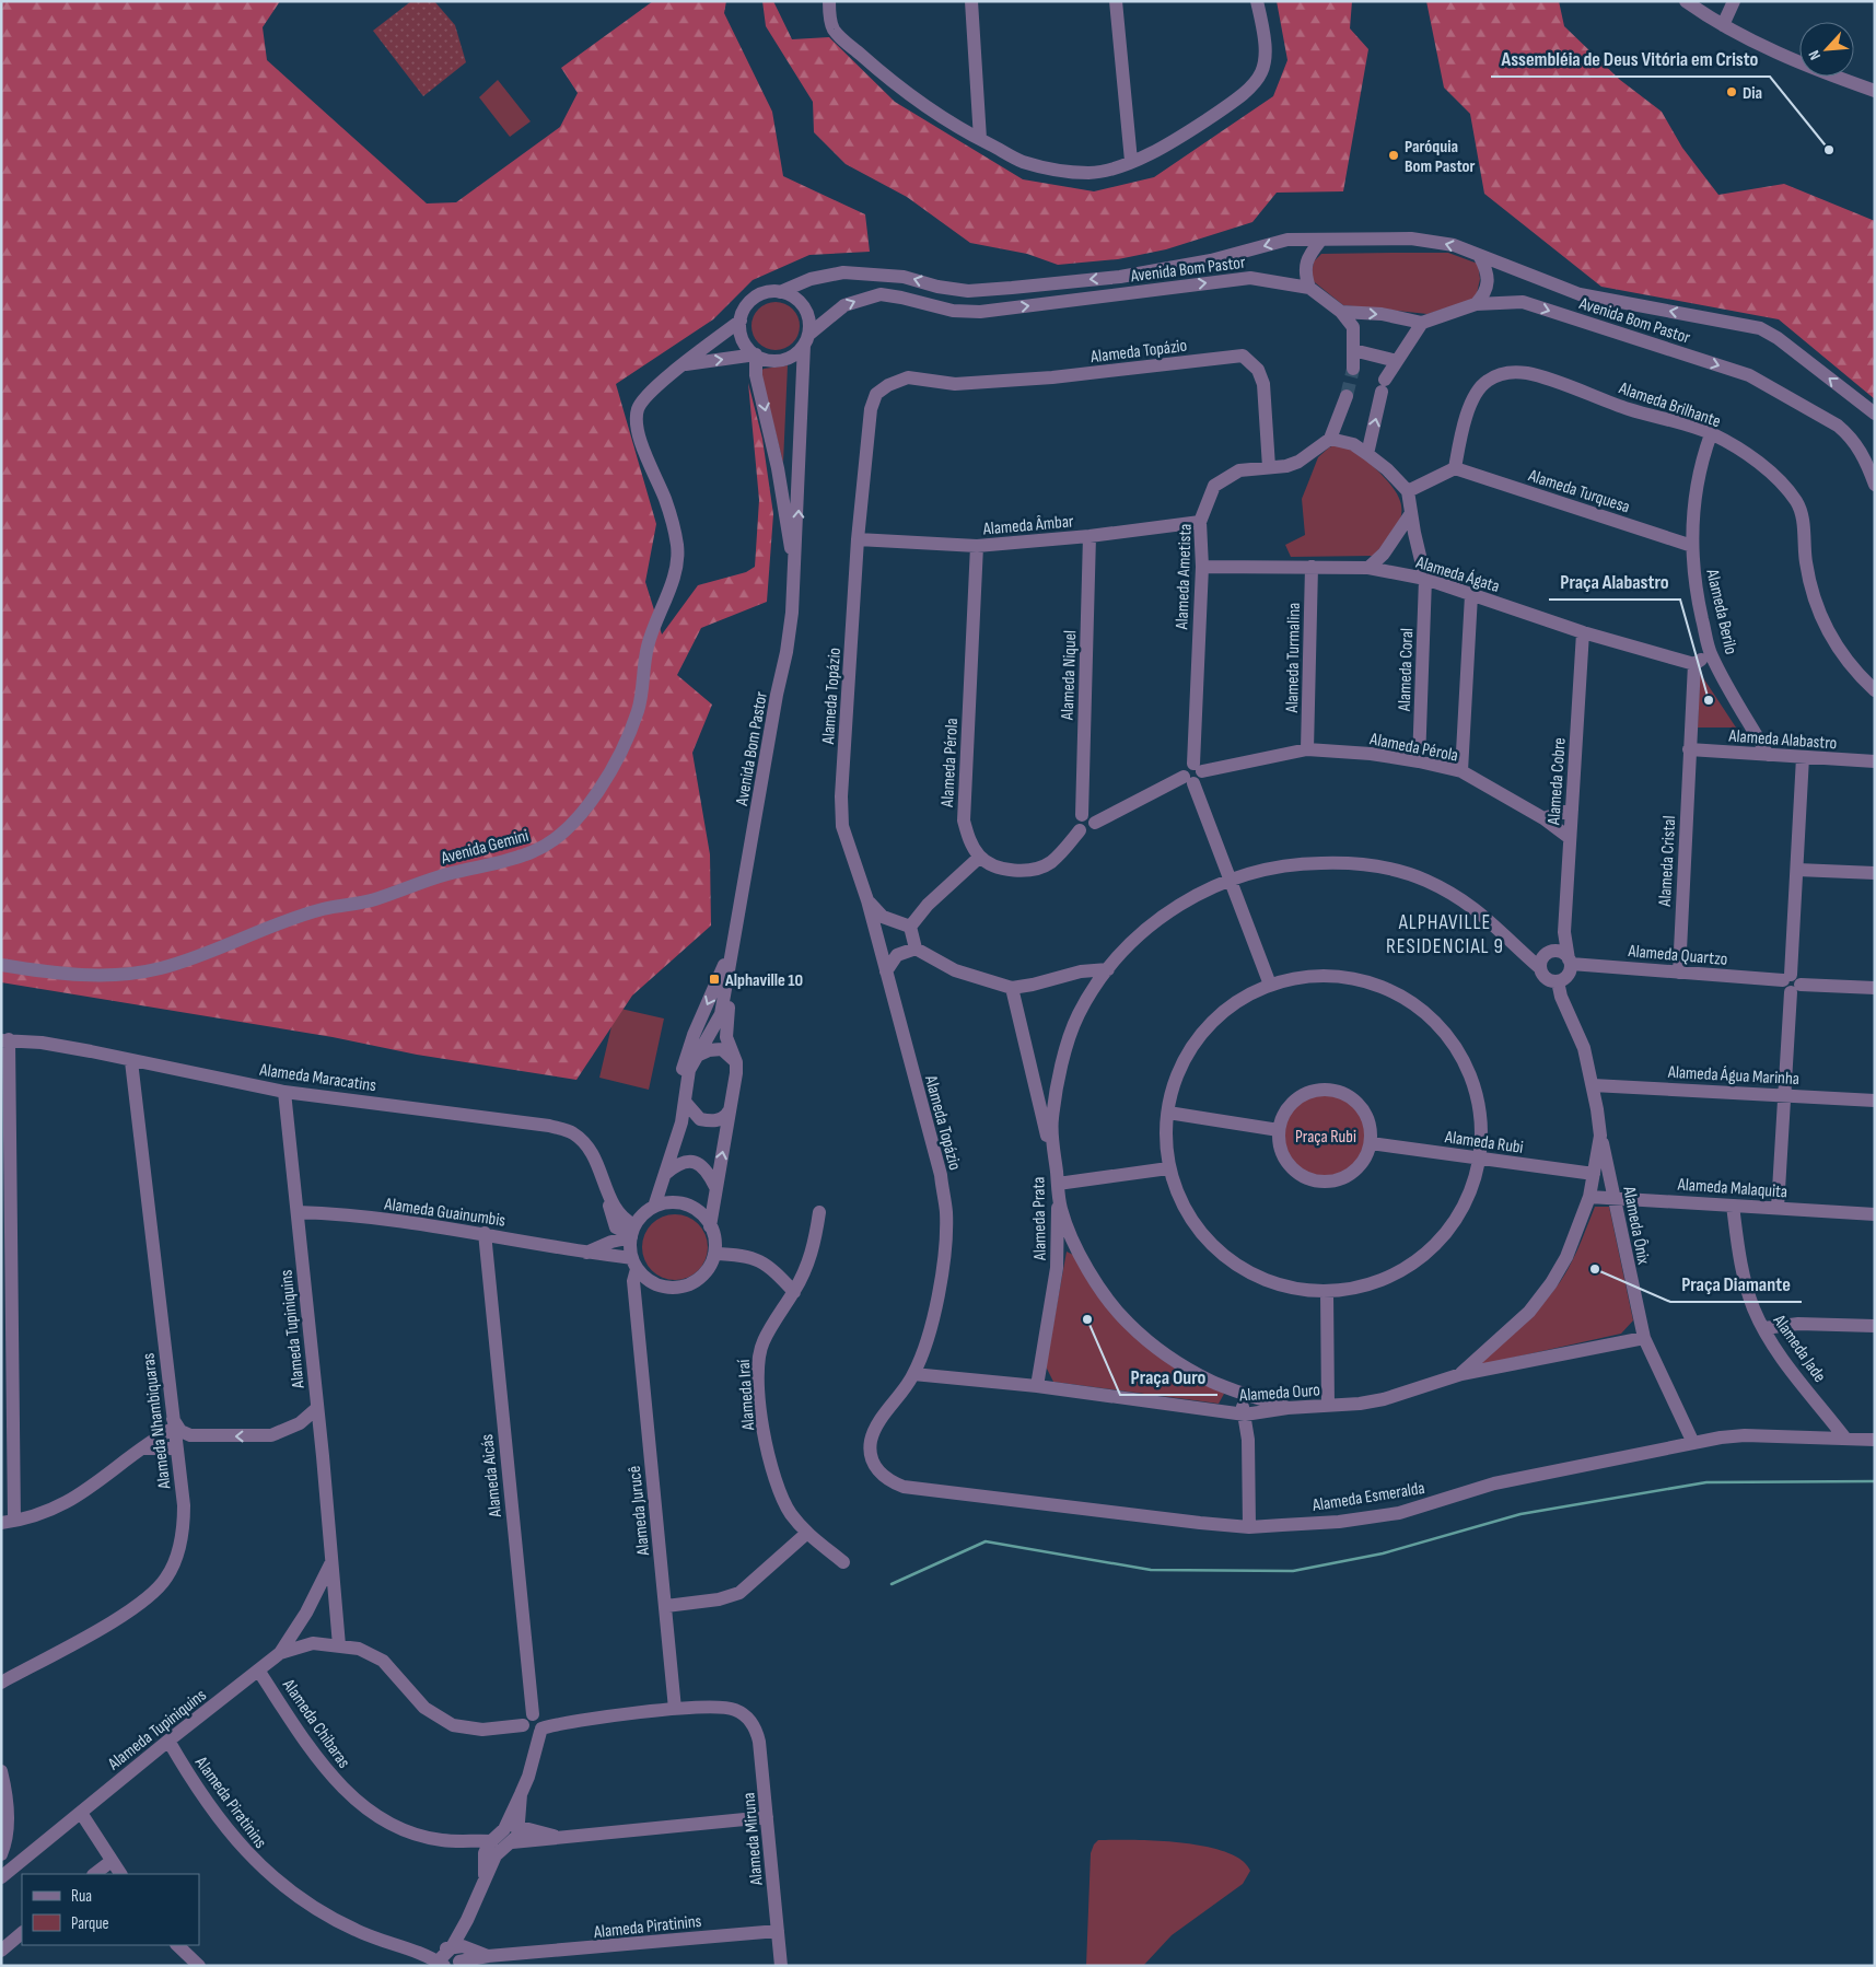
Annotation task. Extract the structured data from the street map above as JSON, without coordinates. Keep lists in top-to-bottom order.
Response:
{
  "streets": {
    "street": [
      "Avenida Bom Pastor",
      "Alameda Topázio",
      "Alameda Brilhante",
      "Alameda Turquesa",
      "Alameda Âmbar",
      "Alameda Ágata",
      "Alameda Ametista",
      "Alameda Berilo",
      "Alameda Turmalina",
      "Alameda Coral",
      "Alameda Niquel",
      "Alameda Alabastro",
      "Alameda Pérola",
      "Alameda Cobre",
      "Avenida Gemini",
      "Alameda Cristal",
      "Alameda Quartzo",
      "Alameda Água Marinha",
      "Alameda Maracatins",
      "Alameda Rubi",
      "Alameda Malaquita",
      "Alameda Guainumbis",
      "Alameda Prata",
      "Alameda Ônix",
      "Alameda Tupiniquins",
      "Alameda Jade",
      "Alameda Ouro",
      "Alameda Iraí",
      "Alameda Nhambiquaras",
      "Alameda Aicás",
      "Alameda Esmeralda",
      "Alameda Jurucê",
      "Alameda Chibaras",
      "Alameda Piratinins",
      "Alameda Miruna"
    ]
  },
  "crossings": [
    ["Avenida Bom Pastor", "Avenida Gemini"],
    ["Avenida Bom Pastor", "Alameda Maracatins"],
    ["Avenida Bom Pastor", "Alameda Guainumbis"],
    ["Avenida Bom Pastor", "Alameda Jurucê"],
    ["Alameda Topázio", "Alameda Âmbar"],
    ["Alameda Topázio", "Alameda Ametista"],
    ["Alameda Topázio", "Alameda Ouro"],
    ["Alameda Topázio", "Alameda Esmeralda"],
    ["Alameda Brilhante", "Alameda Turquesa"],
    ["Alameda Brilhante", "Alameda Berilo"],
    ["Alameda Turquesa", "Alameda Berilo"],
    ["Alameda Âmbar", "Alameda Ametista"],
    ["Alameda Âmbar", "Alameda Niquel"],
    ["Alameda Âmbar", "Alameda Pérola"],
    ["Alameda Ágata", "Alameda Ametista"],
    ["Alameda Ágata", "Alameda Turmalina"],
    ["Alameda Ágata", "Alameda Coral"],
    ["Alameda Ágata", "Alameda Cobre"],
    ["Alameda Ágata", "Alameda Cristal"],
    ["Alameda Ametista", "Alameda Pérola"],
    ["Alameda Berilo", "Alameda Alabastro"],
    ["Alameda Turmalina", "Alameda Pérola"],
    ["Alameda Coral", "Alameda Pérola"],
    ["Alameda Alabastro", "Alameda Cristal"],
    ["Alameda Pérola", "Alameda Cobre"],
    ["Alameda Cobre", "Alameda Quartzo"],
    ["Alameda Cristal", "Alameda Quartzo"],
    ["Alameda Maracatins", "Alameda Guainumbis"],
    ["Alameda Maracatins", "Alameda Tupiniquins"],
    ["Alameda Maracatins", "Alameda Nhambiquaras"],
    ["Alameda Maracatins", "Alameda Jurucê"],
    ["Alameda Malaquita", "Alameda Ônix"],
    ["Alameda Malaquita", "Alameda Jade"],
    ["Alameda Guainumbis", "Alameda Tupiniquins"],
    ["Alameda Guainumbis", "Alameda Aicás"],
    ["Alameda Guainumbis", "Alameda Jurucê"],
    ["Alameda Prata", "Alameda Ouro"],
    ["Alameda Ônix", "Alameda Ouro"],
    ["Alameda Ônix", "Alameda Esmeralda"],
    ["Alameda Tupiniquins", "Alameda Chibaras"],
    ["Alameda Tupiniquins", "Alameda Piratinins"],
    ["Alameda Jade", "Alameda Esmeralda"],
    ["Alameda Aicás", "Alameda Chibaras"],
    ["Alameda Jurucê", "Alameda Miruna"],
    ["Alameda Piratinins", "Alameda Miruna"]
  ],
  "districts": ["ALPHAVILLE RESIDENCIAL 9"],
  "parks": ["Praça Rubi"],
  "places": {
    "other": [
      "Dia",
      "Assembléia de Deus Vitória em Cristo",
      "Paróquia Bom Pastor",
      "Praça Alabastro",
      "Praça Diamante",
      "Praça Ouro"
    ],
    "transit": ["Alphaville 10"]
  },
  "legend": ["Rua", "Parque"],
  "north": "bottom left"
}
